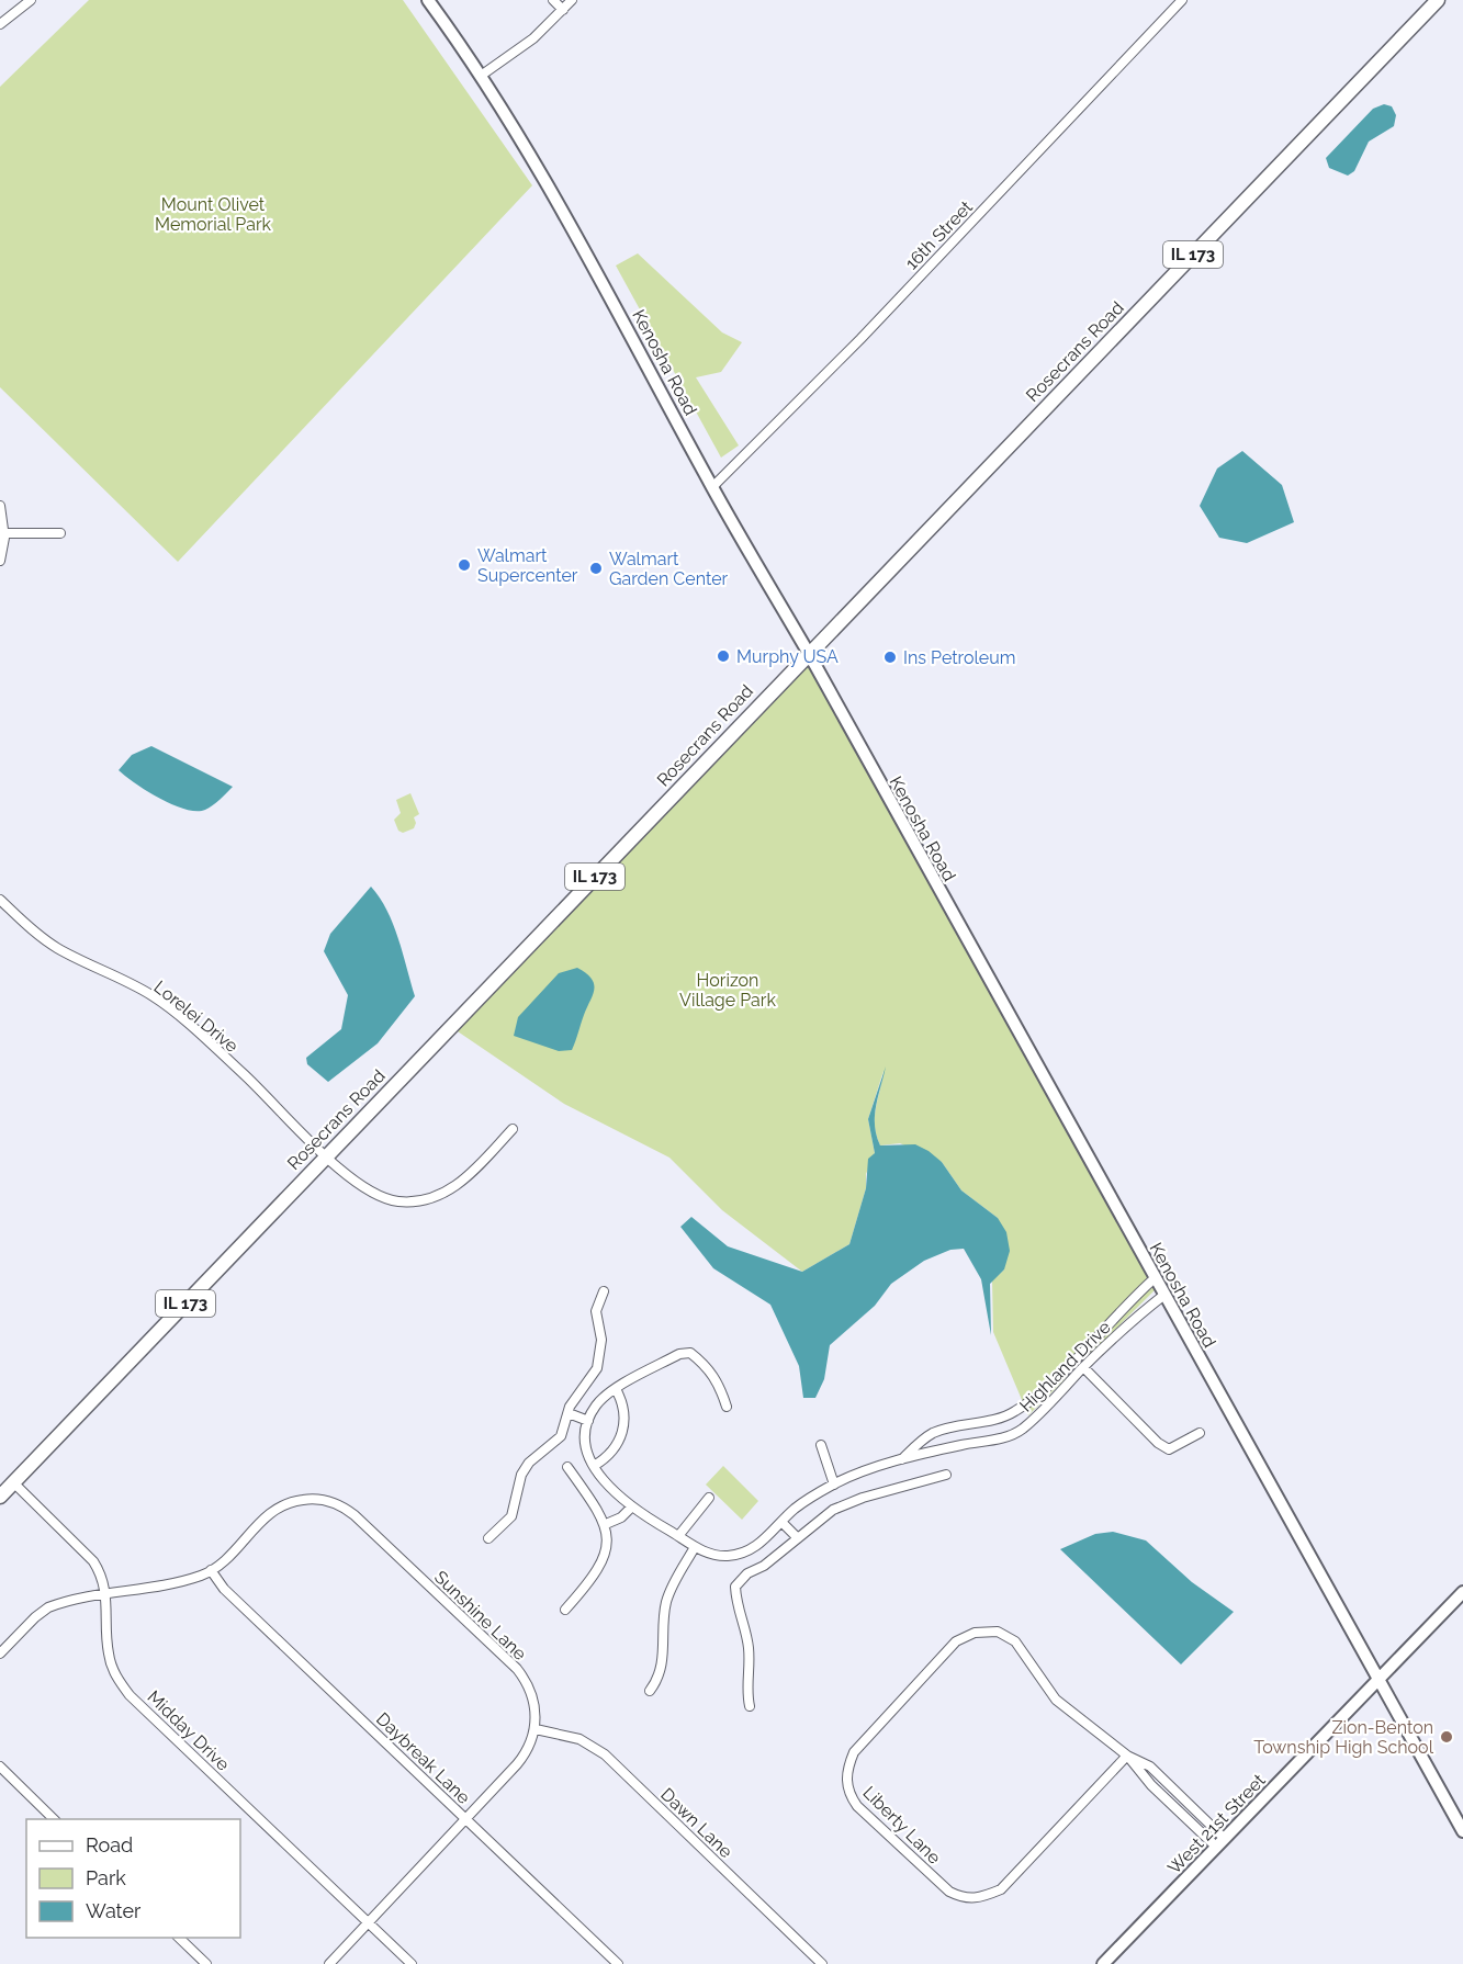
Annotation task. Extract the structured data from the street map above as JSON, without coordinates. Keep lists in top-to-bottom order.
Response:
{
  "streets": {
    "main road": ["IL 173", "Rosecrans Road"],
    "street": [
      "16th Street",
      "Kenosha Road",
      "Lorelei Drive",
      "Highland Drive",
      "Sunshine Lane",
      "Midday Drive",
      "Daybreak Lane",
      "Dawn Lane",
      "West 21st Street",
      "Liberty Lane"
    ]
  },
  "crossings": [
    ["16th Street", "Kenosha Road"],
    ["Rosecrans Road", "Kenosha Road"],
    ["Rosecrans Road", "Lorelei Drive"],
    ["Rosecrans Road", "Midday Drive"],
    ["Kenosha Road", "Highland Drive"],
    ["Kenosha Road", "West 21st Street"],
    ["Sunshine Lane", "Midday Drive"],
    ["Sunshine Lane", "Daybreak Lane"],
    ["Sunshine Lane", "Dawn Lane"],
    ["West 21st Street", "Liberty Lane"]
  ],
  "parks": ["Mount Olivet Memorial Park", "Horizon Village Park"],
  "places": [
    "Walmart Supercenter",
    "Walmart Garden Center",
    "Murphy USA",
    "Ins Petroleum",
    "Zion-Benton Township High School"
  ],
  "legend": ["Road", "Park", "Water"]
}
